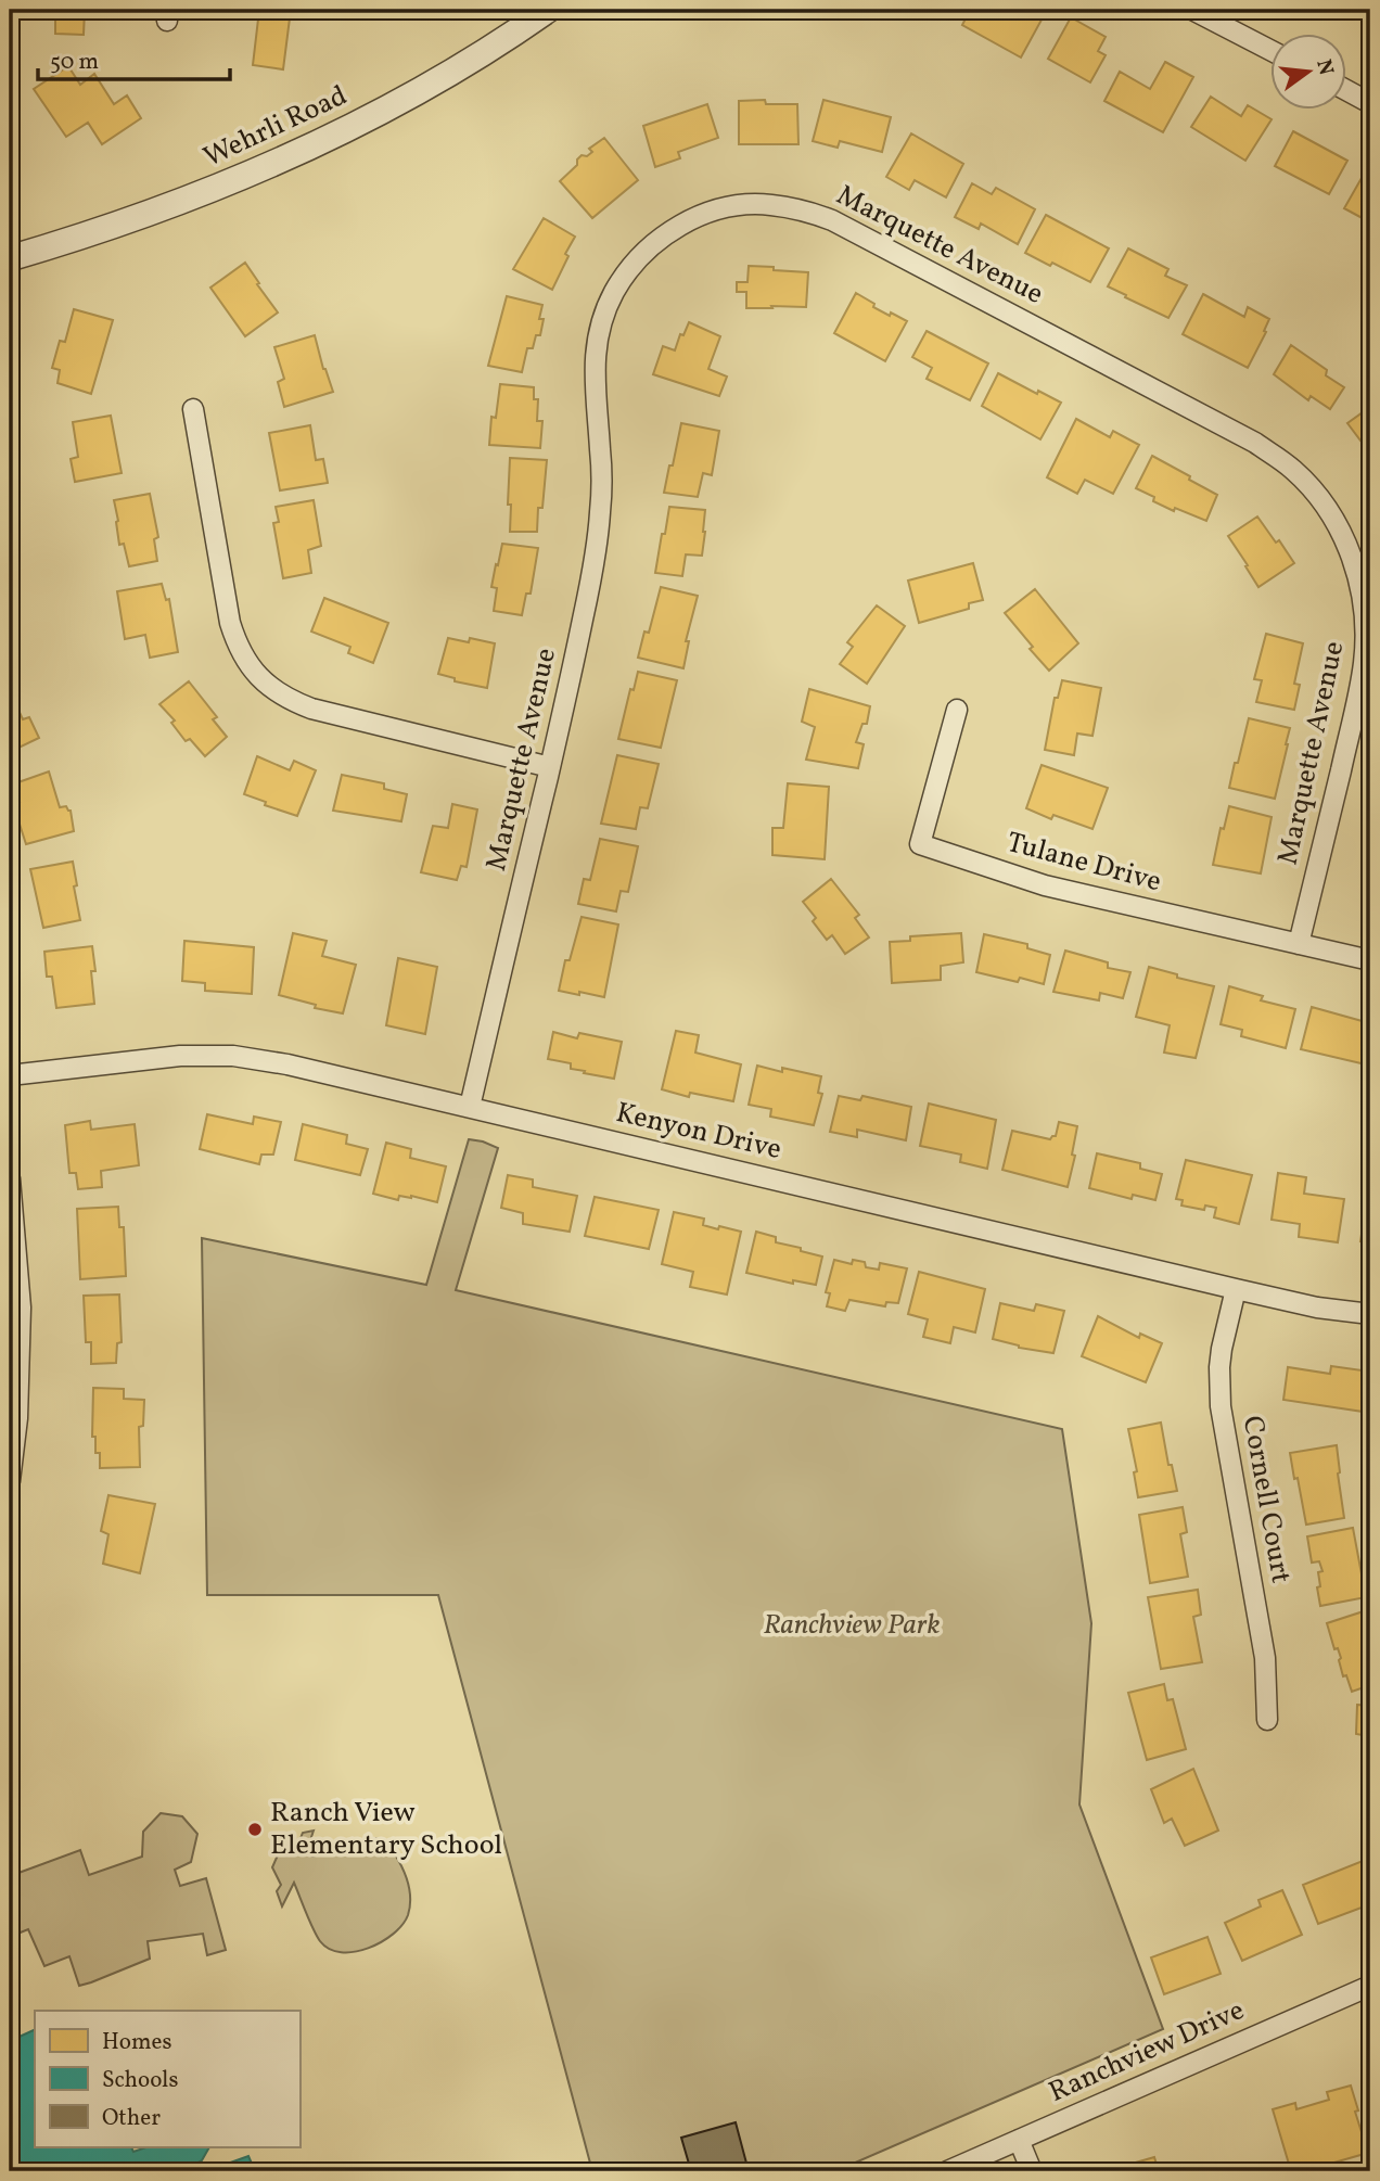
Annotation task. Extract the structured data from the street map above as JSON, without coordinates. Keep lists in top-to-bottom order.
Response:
{
  "streets": {
    "street": [
      "Wehrli Road",
      "Marquette Avenue",
      "Tulane Drive",
      "Kenyon Drive",
      "Cornell Court",
      "Ranchview Drive"
    ]
  },
  "crossings": [
    ["Marquette Avenue", "Tulane Drive"],
    ["Marquette Avenue", "Kenyon Drive"],
    ["Kenyon Drive", "Cornell Court"]
  ],
  "parks": ["Ranchview Park"],
  "places": ["Ranch View Elementary School"],
  "legend": ["Homes", "Schools", "Other"],
  "scale_bar": "50 m",
  "north": "right"
}
